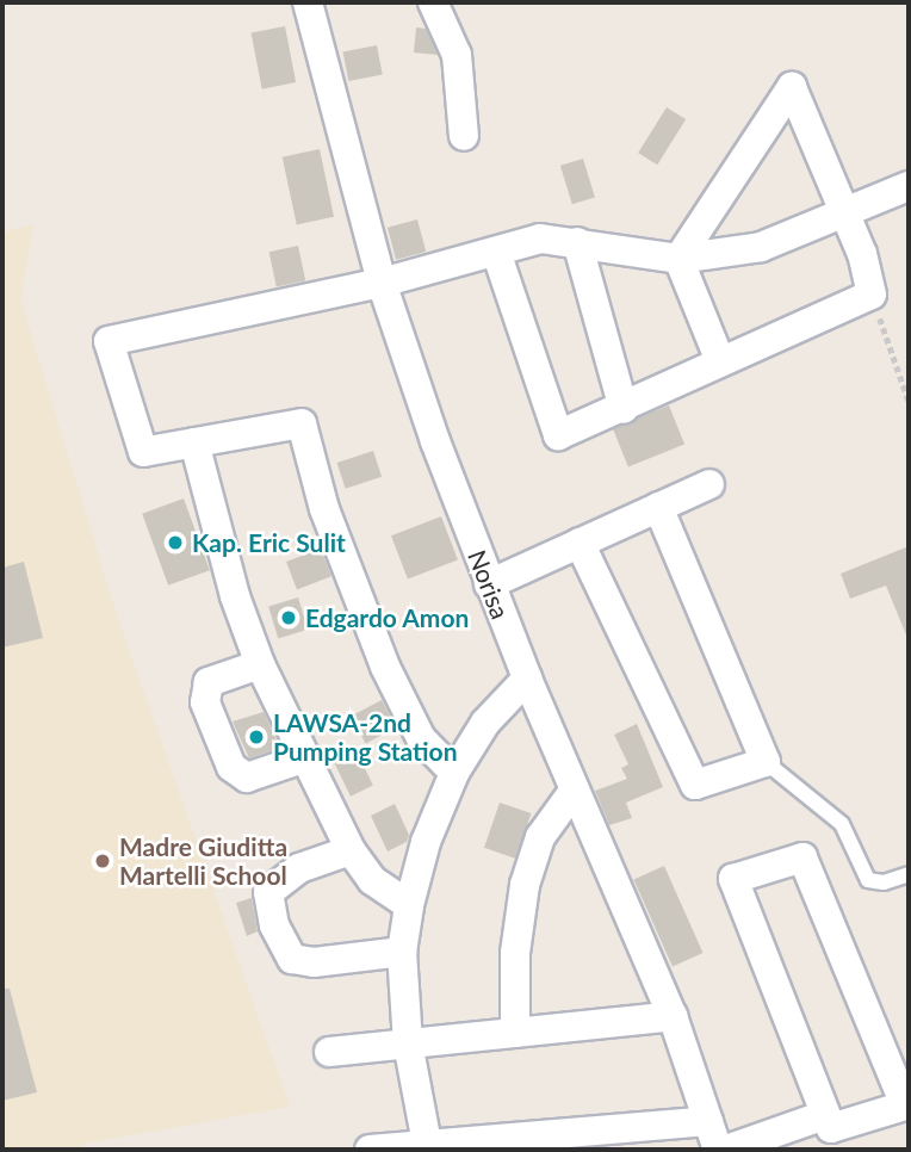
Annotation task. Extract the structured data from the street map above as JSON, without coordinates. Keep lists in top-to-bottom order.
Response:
{
  "streets": {
    "street": ["Norisa"]
  },
  "places": [
    "Kap. Eric Sulit",
    "Edgardo Amon",
    "LAWSA-2nd Pumping Station",
    "Madre Giuditta Martelli School"
  ]
}
